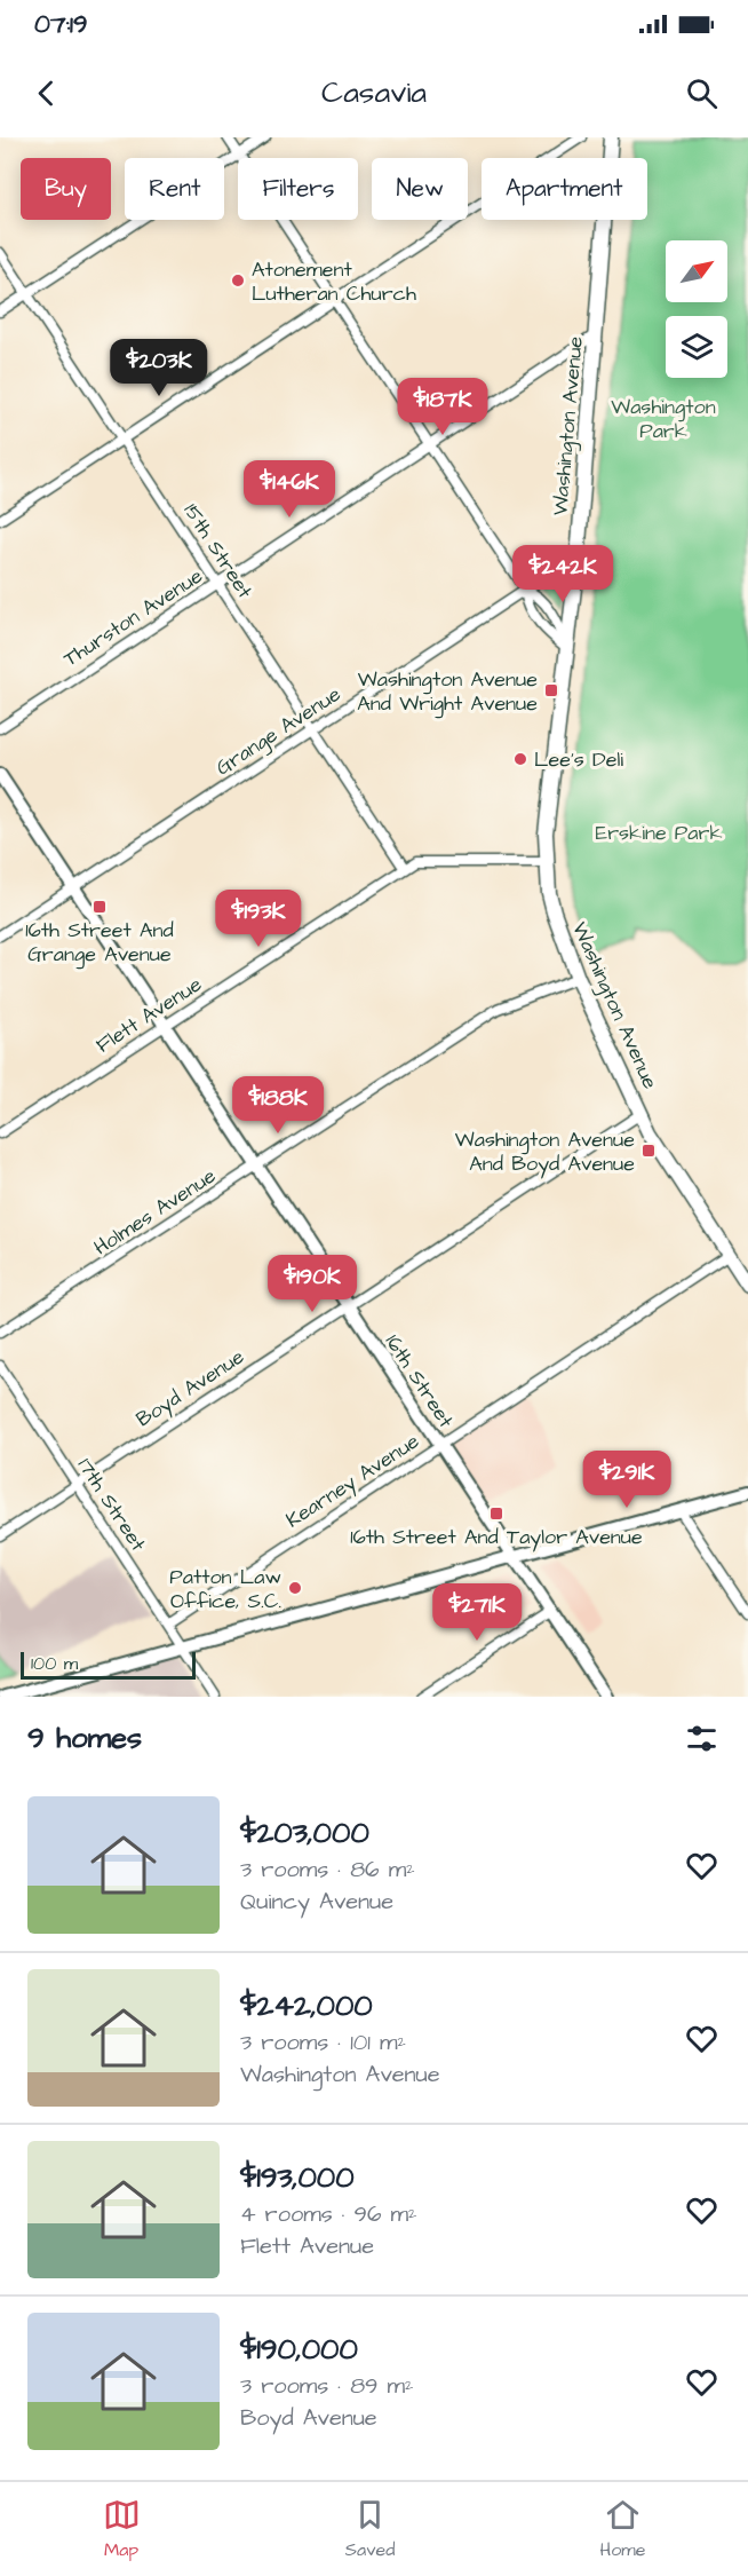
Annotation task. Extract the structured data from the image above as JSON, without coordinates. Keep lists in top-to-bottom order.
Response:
{
  "streets": {
    "main road": ["Washington Avenue"],
    "street": [
      "15th Street",
      "Thurston Avenue",
      "Grange Avenue",
      "Flett Avenue",
      "Holmes Avenue",
      "16th Street",
      "Boyd Avenue",
      "Kearney Avenue",
      "17th Street"
    ]
  },
  "crossings": [
    ["Washington Avenue", "Thurston Avenue"],
    ["Washington Avenue", "Grange Avenue"],
    ["Washington Avenue", "Flett Avenue"],
    ["Washington Avenue", "Holmes Avenue"],
    ["Washington Avenue", "Boyd Avenue"],
    ["Washington Avenue", "Kearney Avenue"],
    ["15th Street", "Thurston Avenue"],
    ["15th Street", "Grange Avenue"],
    ["15th Street", "Flett Avenue"],
    ["Grange Avenue", "16th Street"],
    ["Flett Avenue", "16th Street"],
    ["Holmes Avenue", "16th Street"],
    ["16th Street", "Boyd Avenue"],
    ["16th Street", "Kearney Avenue"],
    ["Boyd Avenue", "17th Street"],
    ["Kearney Avenue", "17th Street"]
  ],
  "parks": ["Washington Park", "Erskine Park"],
  "places": {
    "other": ["Atonement Lutheran Church", "Lee's Deli", "Patton Law Office, S.C."],
    "transit": [
      "Washington Avenue And Wright Avenue",
      "16th Street And Grange Avenue",
      "Washington Avenue And Boyd Avenue",
      "16th Street And Taylor Avenue"
    ]
  },
  "scale_bar": "100 m",
  "north": "top right",
  "page": {
    "status": "07:19",
    "header": "Casavia",
    "chip": [
      "Buy",
      "Rent",
      "Filters",
      "New",
      "Apartment"
    ],
    "price": [
      "$203K",
      "$187K",
      "$146K",
      "$242K",
      "$193K",
      "$188K",
      "$190K",
      "$291K",
      "$271K"
    ],
    "scale": "100 m",
    "heading": "9 homes",
    "list": [
      {
        "name": "$203,000",
        "note": "3 rooms · 86 m² · Quincy Avenue"
      },
      {
        "name": "$242,000",
        "note": "3 rooms · 101 m² · Washington Avenue"
      },
      {
        "name": "$193,000",
        "note": "4 rooms · 96 m² · Flett Avenue"
      },
      {
        "name": "$190,000",
        "note": "3 rooms · 89 m² · Boyd Avenue"
      }
    ],
    "tabs": ["Map", "Saved", "Home"]
  }
}
